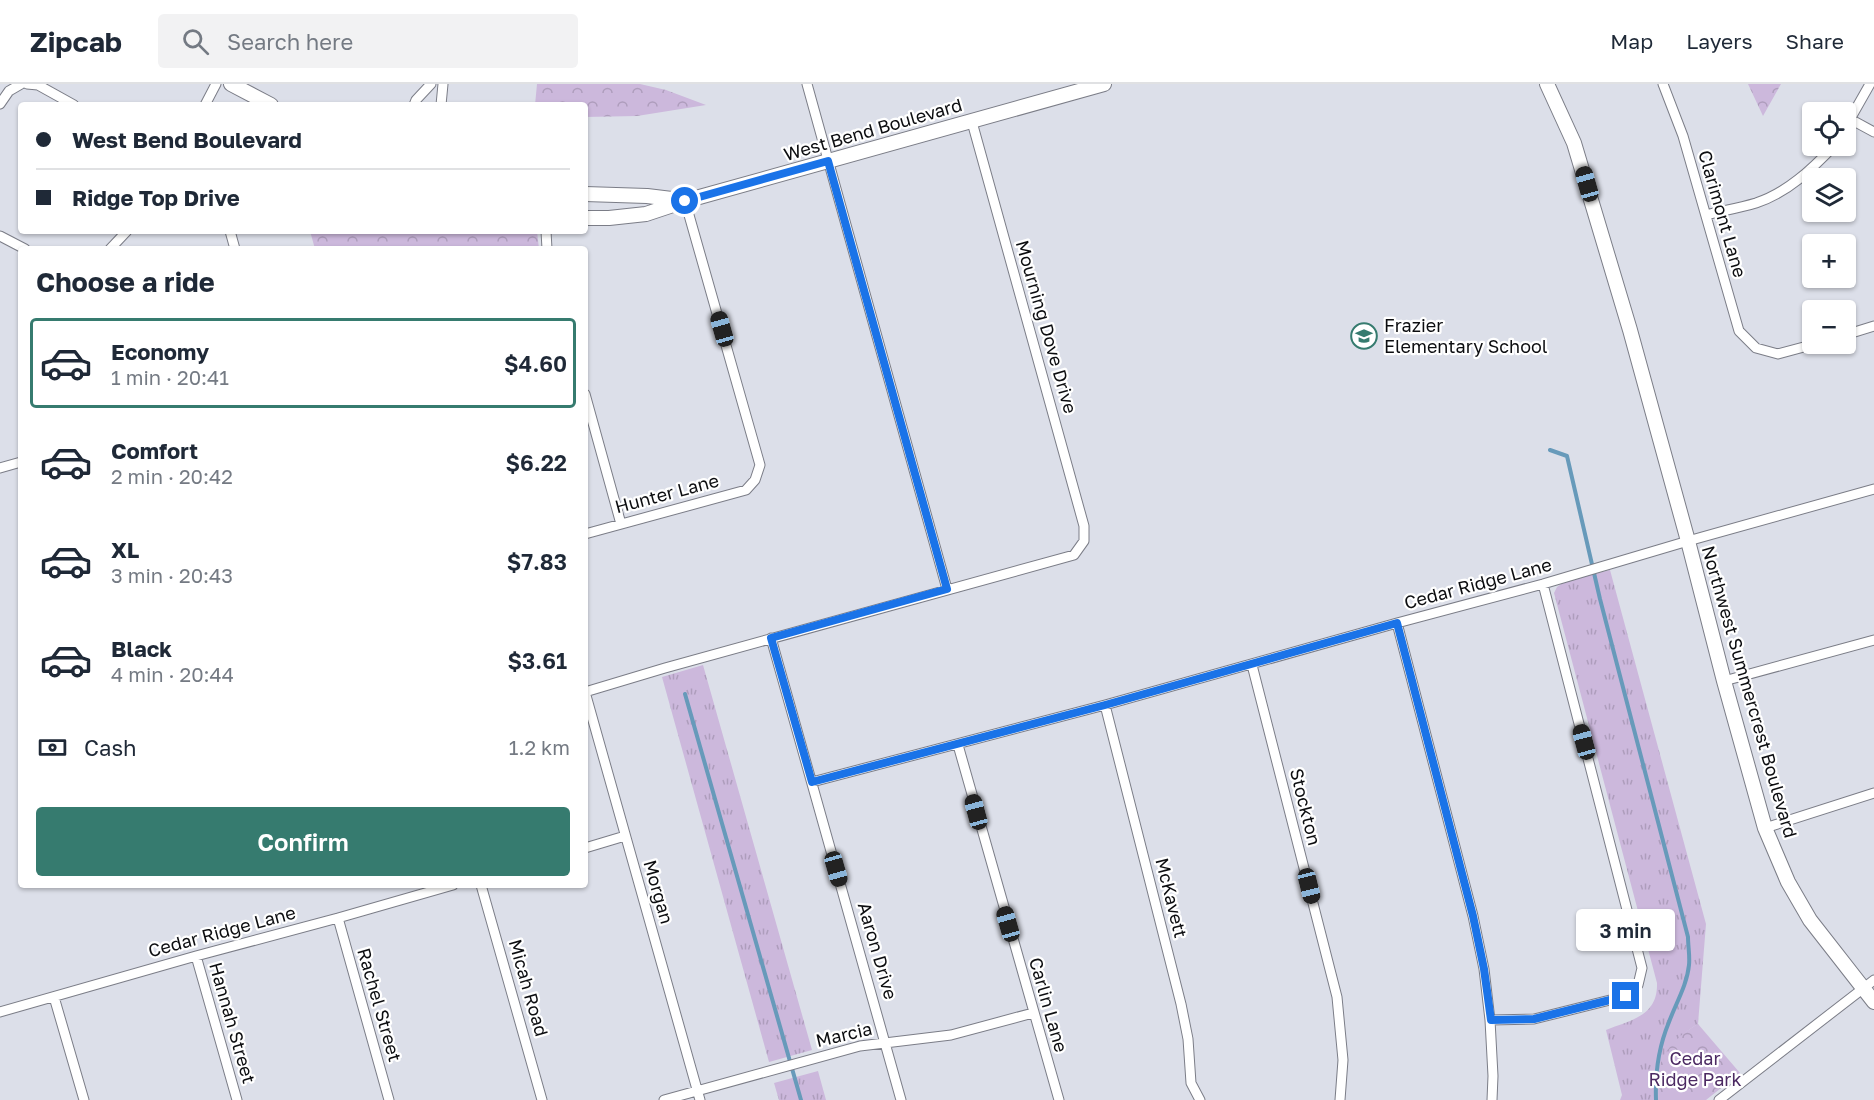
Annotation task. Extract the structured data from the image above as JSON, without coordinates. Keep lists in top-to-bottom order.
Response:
{
  "streets": {
    "street": [
      "West Bend Boulevard",
      "Clarimont Lane",
      "Mourning Dove Drive",
      "Hunter Lane",
      "Cedar Ridge Lane",
      "Northwest Summercrest Boulevard",
      "Stockton",
      "Morgan",
      "McKavett",
      "Aaron Drive",
      "Micah Road",
      "Rachel Street",
      "Carlin Lane",
      "Hannah Street",
      "Marcia"
    ]
  },
  "crossings": [
    ["West Bend Boulevard", "Mourning Dove Drive"],
    ["West Bend Boulevard", "Hunter Lane"],
    ["Cedar Ridge Lane", "Northwest Summercrest Boulevard"],
    ["Cedar Ridge Lane", "Stockton"],
    ["Cedar Ridge Lane", "McKavett"],
    ["Cedar Ridge Lane", "Aaron Drive"],
    ["Cedar Ridge Lane", "Rachel Street"],
    ["Cedar Ridge Lane", "Carlin Lane"],
    ["Cedar Ridge Lane", "Hannah Street"],
    ["Morgan", "Marcia"],
    ["Aaron Drive", "Marcia"],
    ["Carlin Lane", "Marcia"]
  ],
  "parks": ["Cedar Ridge Park"],
  "places": {
    "school or university": ["Frazier Elementary School"]
  },
  "page": {
    "header": "Zipcab",
    "search": "Search here",
    "nav": ["Map", "Layers", "Share"],
    "map_buttons": ["+", "−"],
    "banner": ["West Bend Boulevard", "Ridge Top Drive"],
    "heading": "Choose a ride",
    "list": [
      {
        "name": "Economy",
        "note": "1 min · 20:41",
        "value": "$4.60"
      },
      {
        "name": "Comfort",
        "note": "2 min · 20:42",
        "value": "$6.22"
      },
      {
        "name": "XL",
        "note": "3 min · 20:43",
        "value": "$7.83"
      },
      {
        "name": "Black",
        "note": "4 min · 20:44",
        "value": "$3.61"
      }
    ],
    "pay": ["Cash", "1.2 km"],
    "buttons": "Confirm",
    "bubble": "3 min"
  }
}
